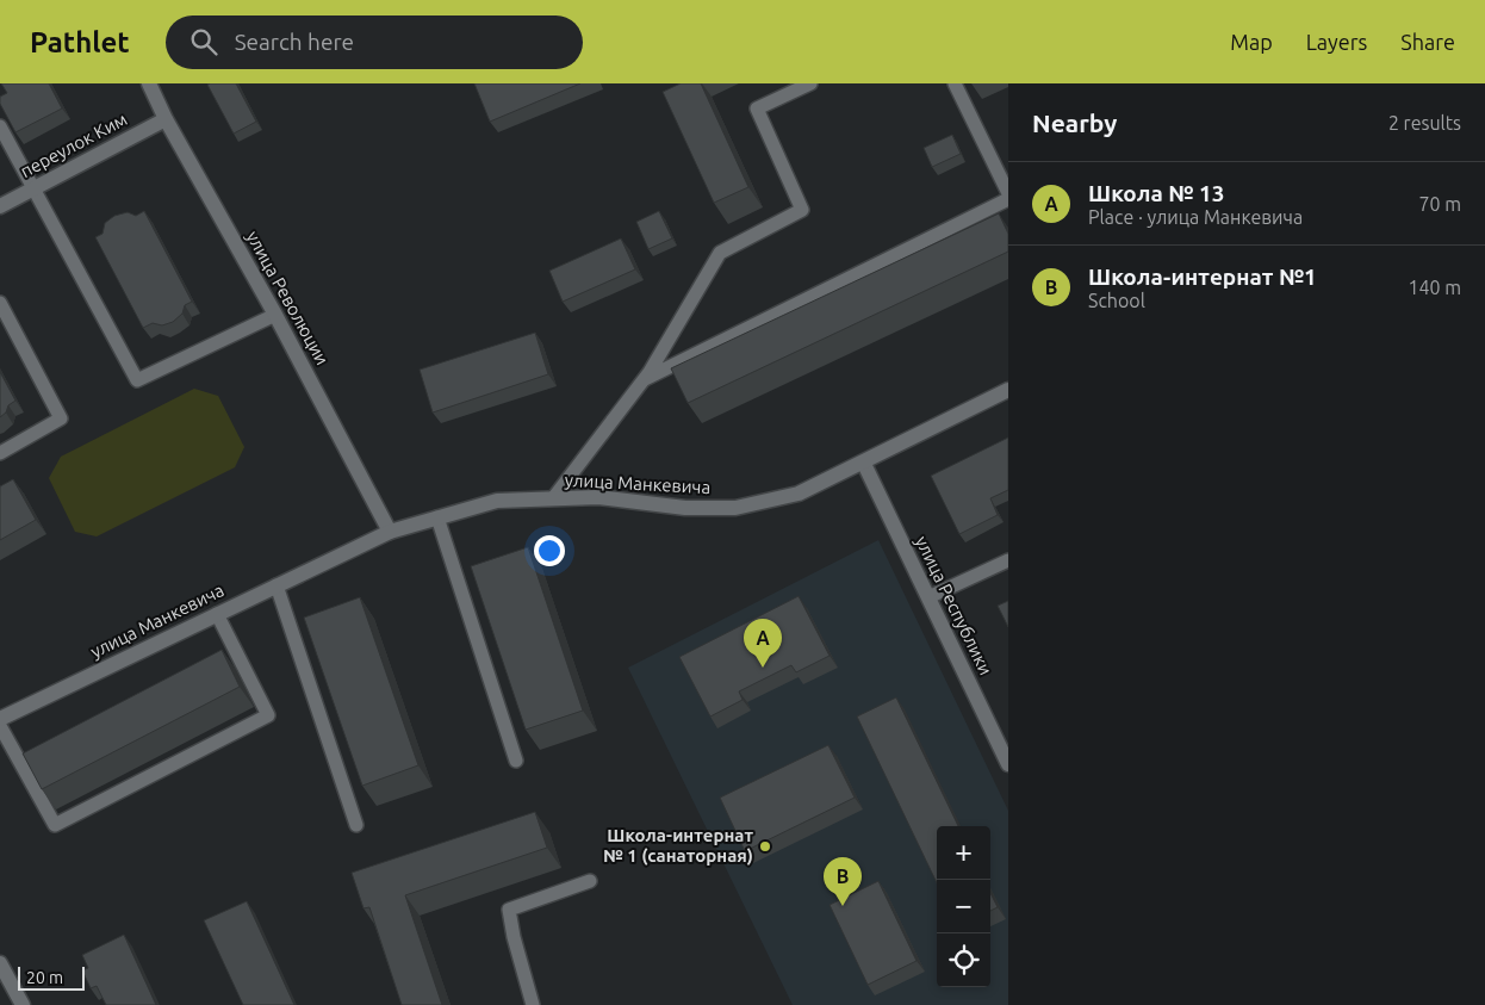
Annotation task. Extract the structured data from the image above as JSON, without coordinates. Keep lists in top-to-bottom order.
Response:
{
  "streets": {
    "street": [
      "переулок Ким",
      "улица Революции",
      "улица Манкевича",
      "улица Республики"
    ]
  },
  "crossings": [
    ["переулок Ким", "улица Революции"],
    ["улица Революции", "улица Манкевича"],
    ["улица Манкевича", "улица Республики"]
  ],
  "places": ["Школа-интернат № 1 (санаторная)"],
  "scale_bar": "20 m",
  "page": {
    "header": "Pathlet",
    "search": "Search here",
    "nav": ["Map", "Layers", "Share"],
    "heading": ["Nearby", "2 results"],
    "list": [
      {
        "mark": "A",
        "name": "Школа № 13",
        "note": "Place · улица Манкевича",
        "value": "70 m"
      },
      {
        "mark": "B",
        "name": "Школа-интернат №1",
        "note": "School",
        "value": "140 m"
      }
    ],
    "pins": ["A", "B"],
    "map_buttons": ["+", "−"],
    "scale": "20 m"
  }
}
